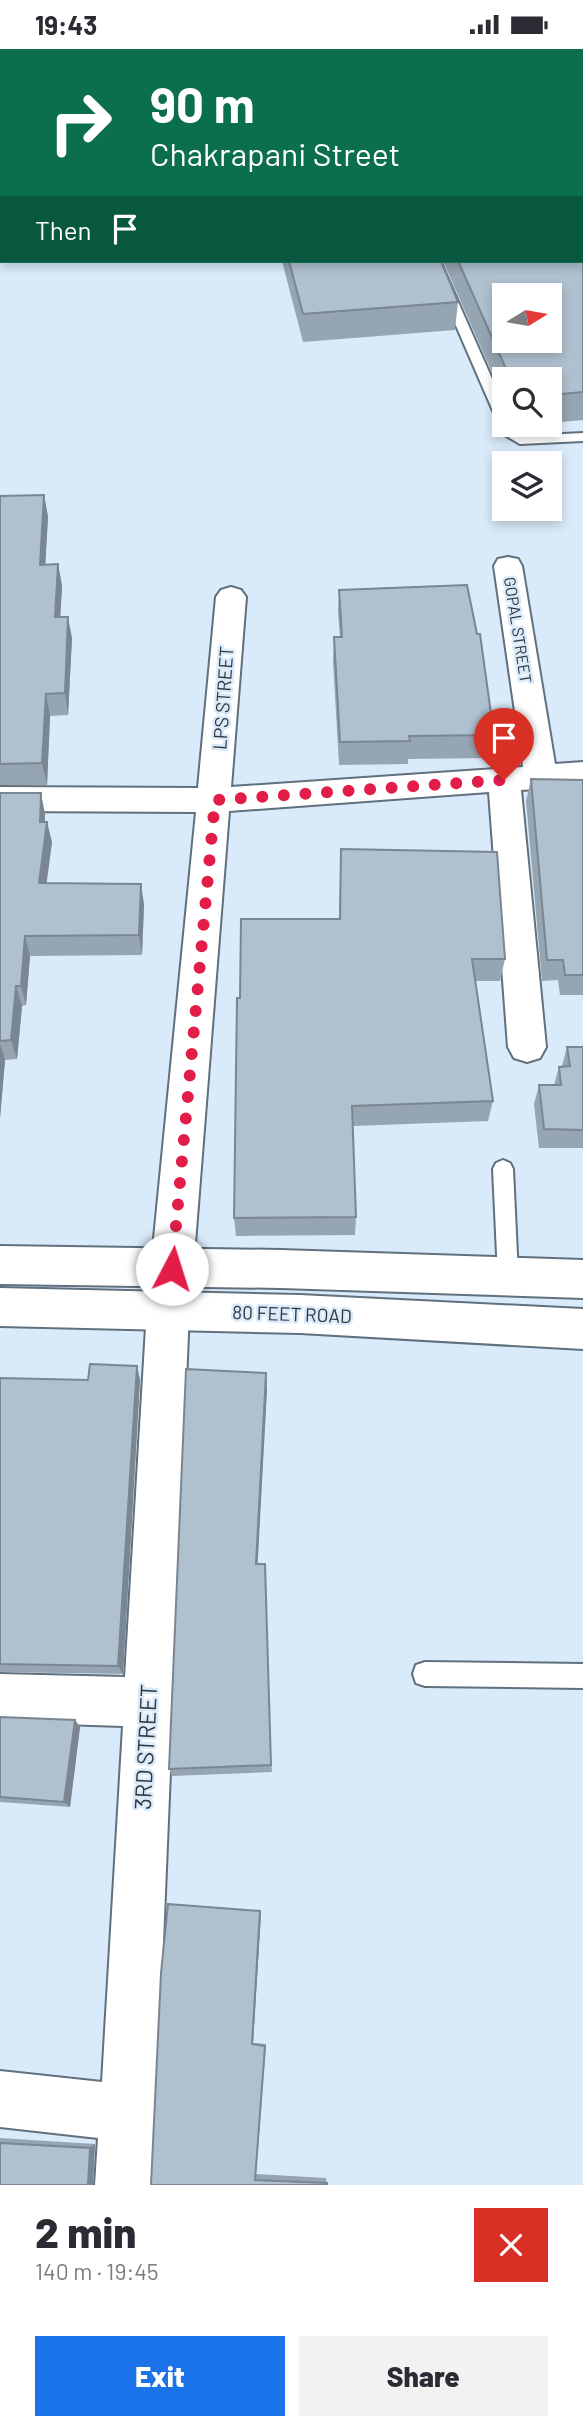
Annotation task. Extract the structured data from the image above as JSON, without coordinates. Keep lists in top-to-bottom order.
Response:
{
  "streets": {
    "street": [
      "GOPAL STREET",
      "LPS STREET",
      "80 FEET ROAD",
      "3RD STREET"
    ]
  },
  "crossings": [
    ["LPS STREET", "80 FEET ROAD"],
    ["LPS STREET", "3RD STREET"],
    ["80 FEET ROAD", "3RD STREET"]
  ],
  "north": "right",
  "page": {
    "status": "19:43",
    "turn": ["90 m", "Chakrapani Street"],
    "then": "Then",
    "heading": ["2 min", "140 m · 19:45"],
    "buttons": ["Exit", "Share"]
  }
}
